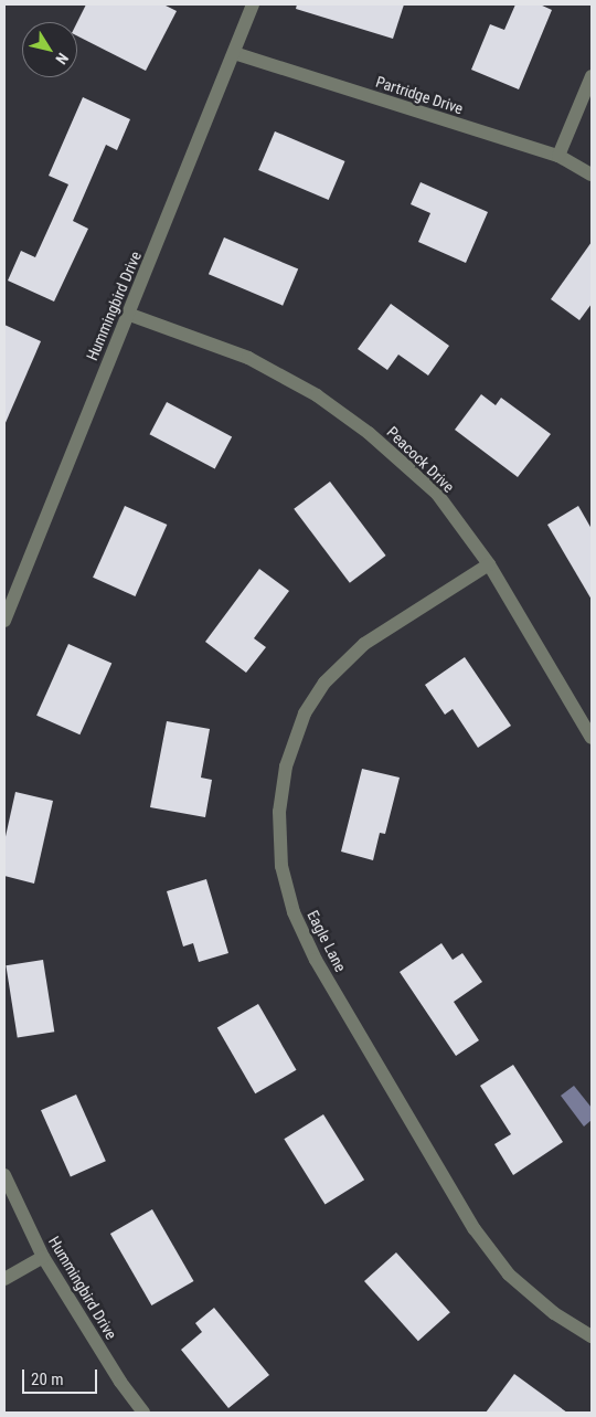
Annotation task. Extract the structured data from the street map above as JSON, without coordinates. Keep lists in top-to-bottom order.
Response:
{
  "streets": {
    "street": [
      "Partridge Drive",
      "Hummingbird Drive",
      "Peacock Drive",
      "Eagle Lane"
    ]
  },
  "crossings": [
    ["Partridge Drive", "Hummingbird Drive"],
    ["Hummingbird Drive", "Peacock Drive"],
    ["Peacock Drive", "Eagle Lane"]
  ],
  "scale_bar": "20 m",
  "north": "bottom right"
}
